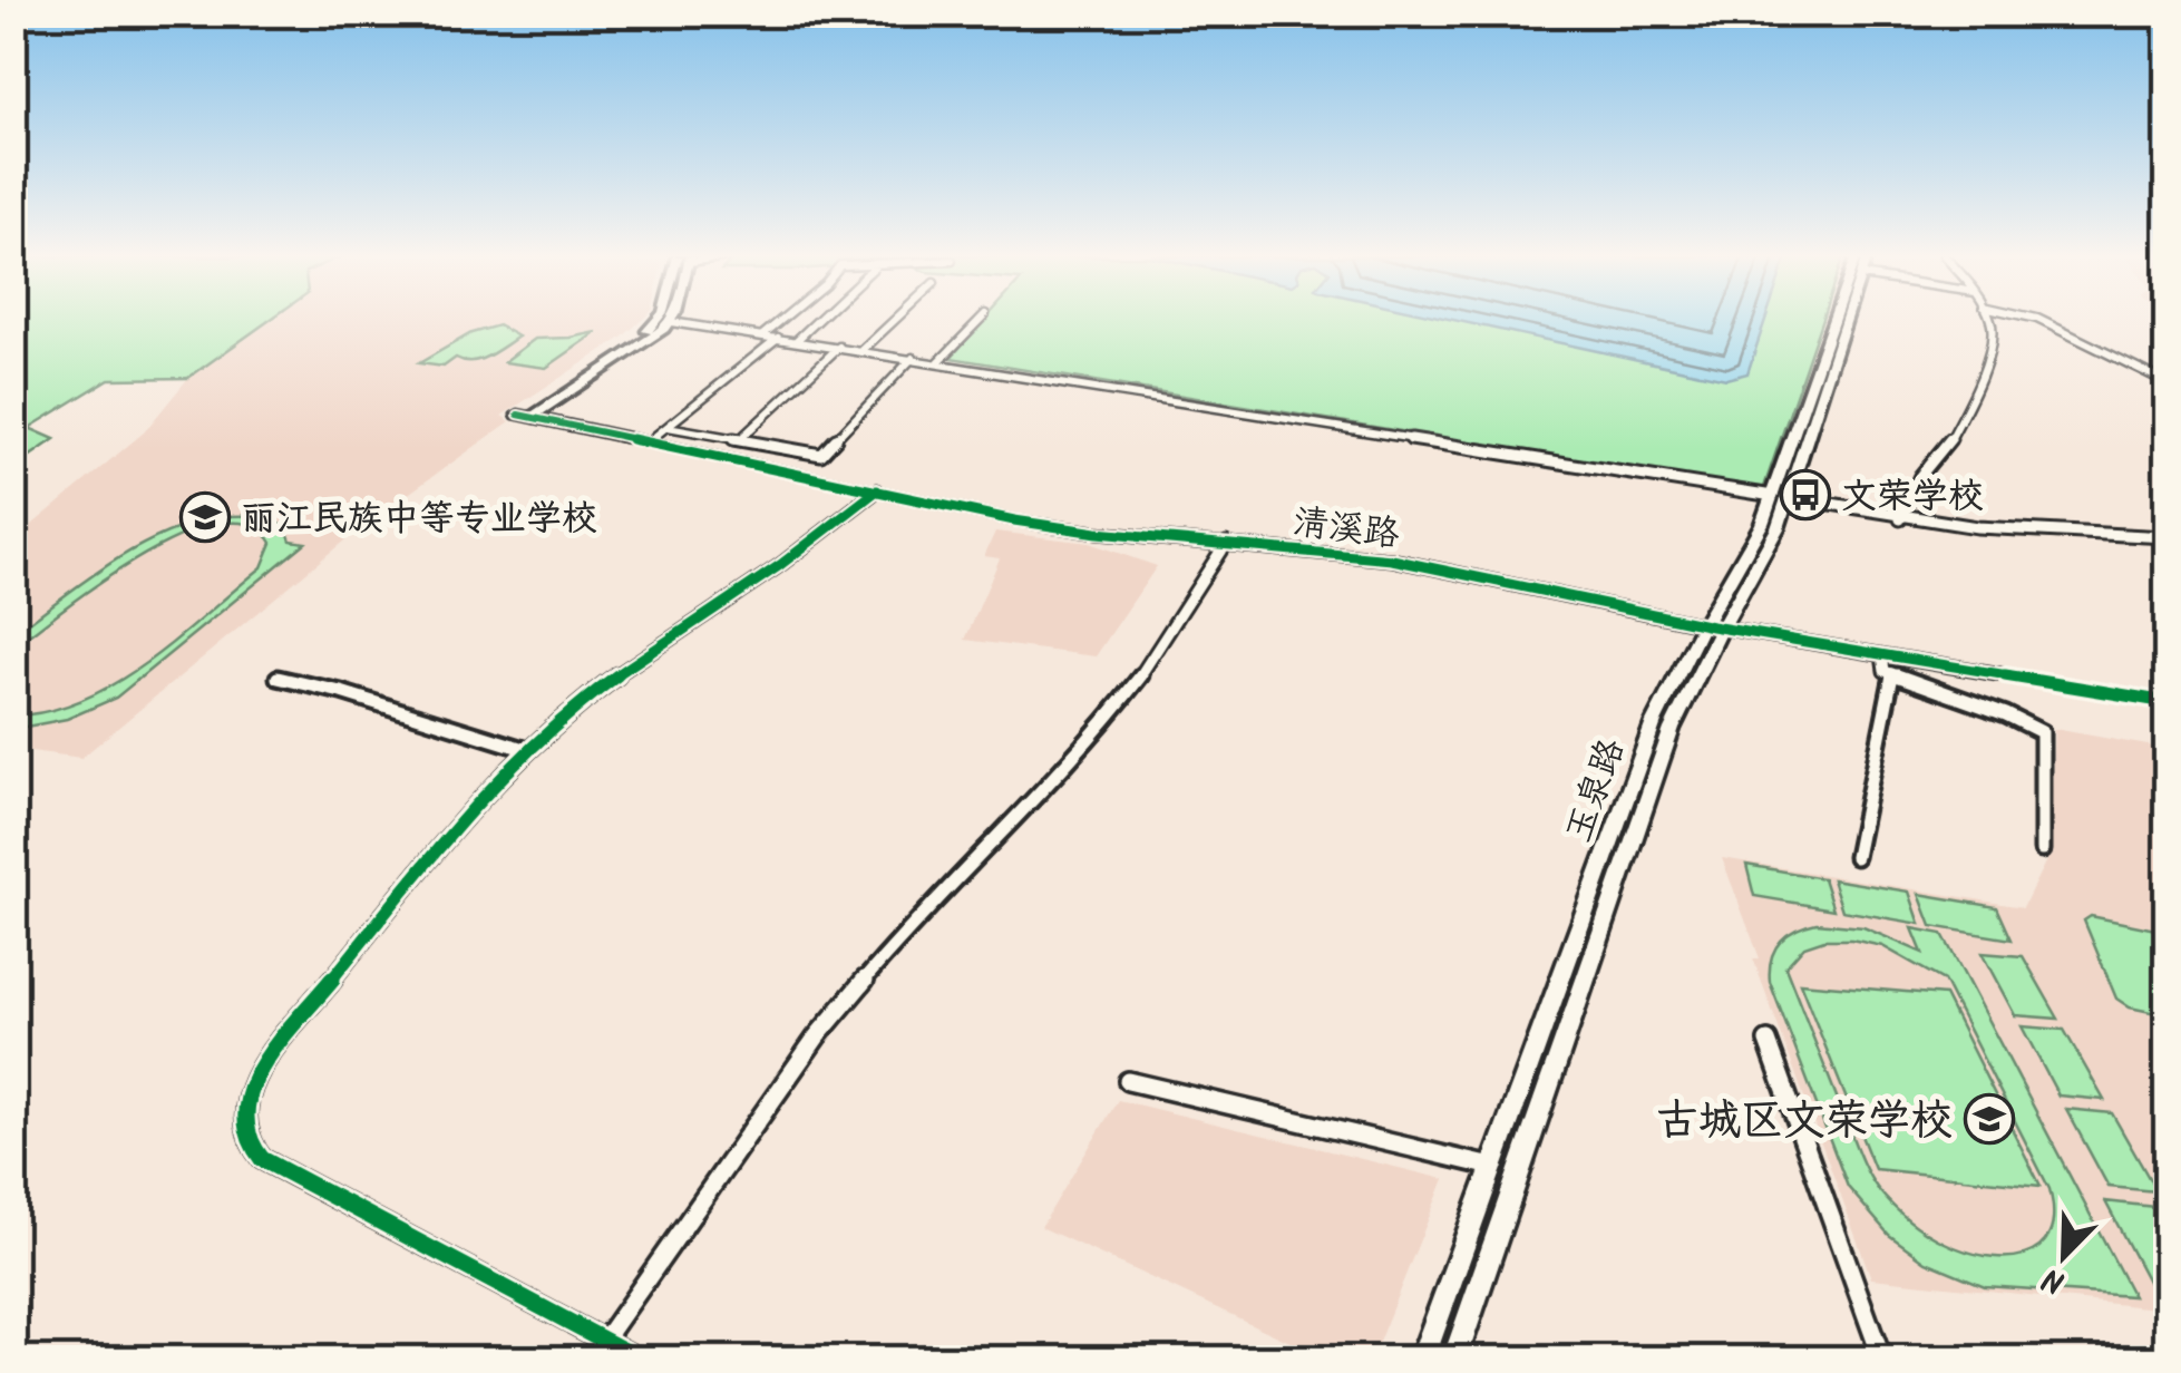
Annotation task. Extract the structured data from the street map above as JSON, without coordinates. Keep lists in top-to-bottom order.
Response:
{
  "streets": {
    "street": ["清溪路", "玉泉路"]
  },
  "crossings": [
    ["清溪路", "玉泉路"]
  ],
  "places": {
    "bus stop": ["文荣学校"],
    "school or university": ["丽江民族中等专业学校", "古城区文荣学校"]
  },
  "north": "bottom left"
}
